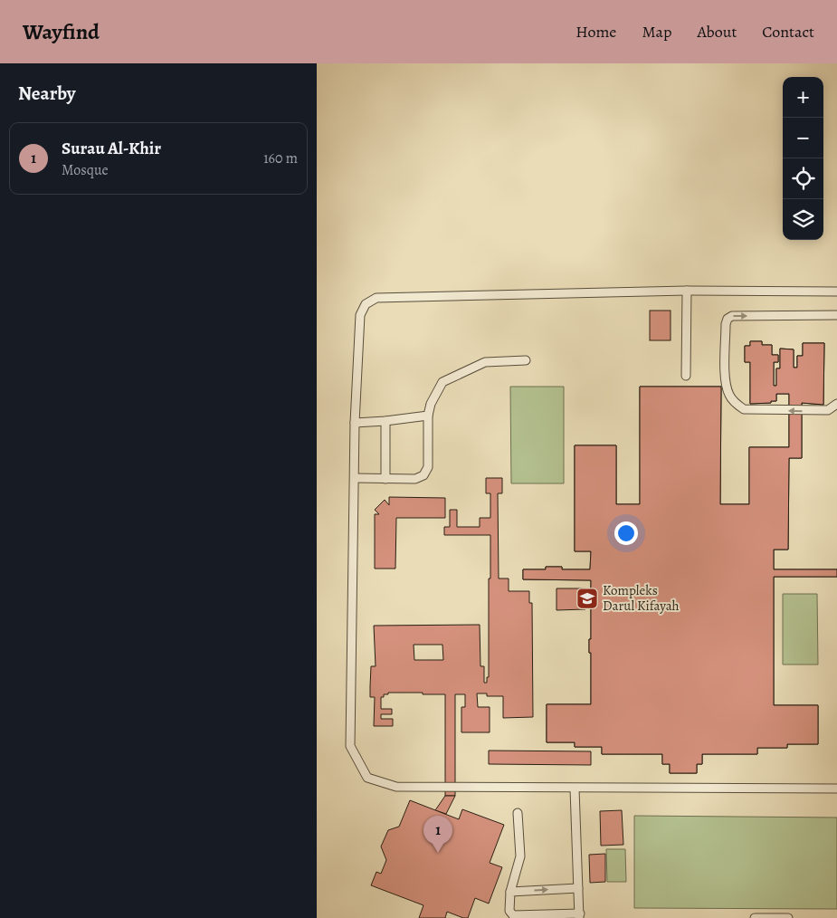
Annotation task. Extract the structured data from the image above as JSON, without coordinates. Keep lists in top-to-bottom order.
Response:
{
  "places": {
    "school or university": ["Kompleks Darul Kifayah"]
  },
  "page": {
    "header": "Wayfind",
    "nav": [
      "Home",
      "Map",
      "About",
      "Contact"
    ],
    "heading": "Nearby",
    "map_buttons": ["+", "−"],
    "list": [
      {
        "mark": "1",
        "name": "Surau Al-Khir",
        "note": "Mosque",
        "value": "160 m"
      }
    ],
    "pins": "1"
  }
}
